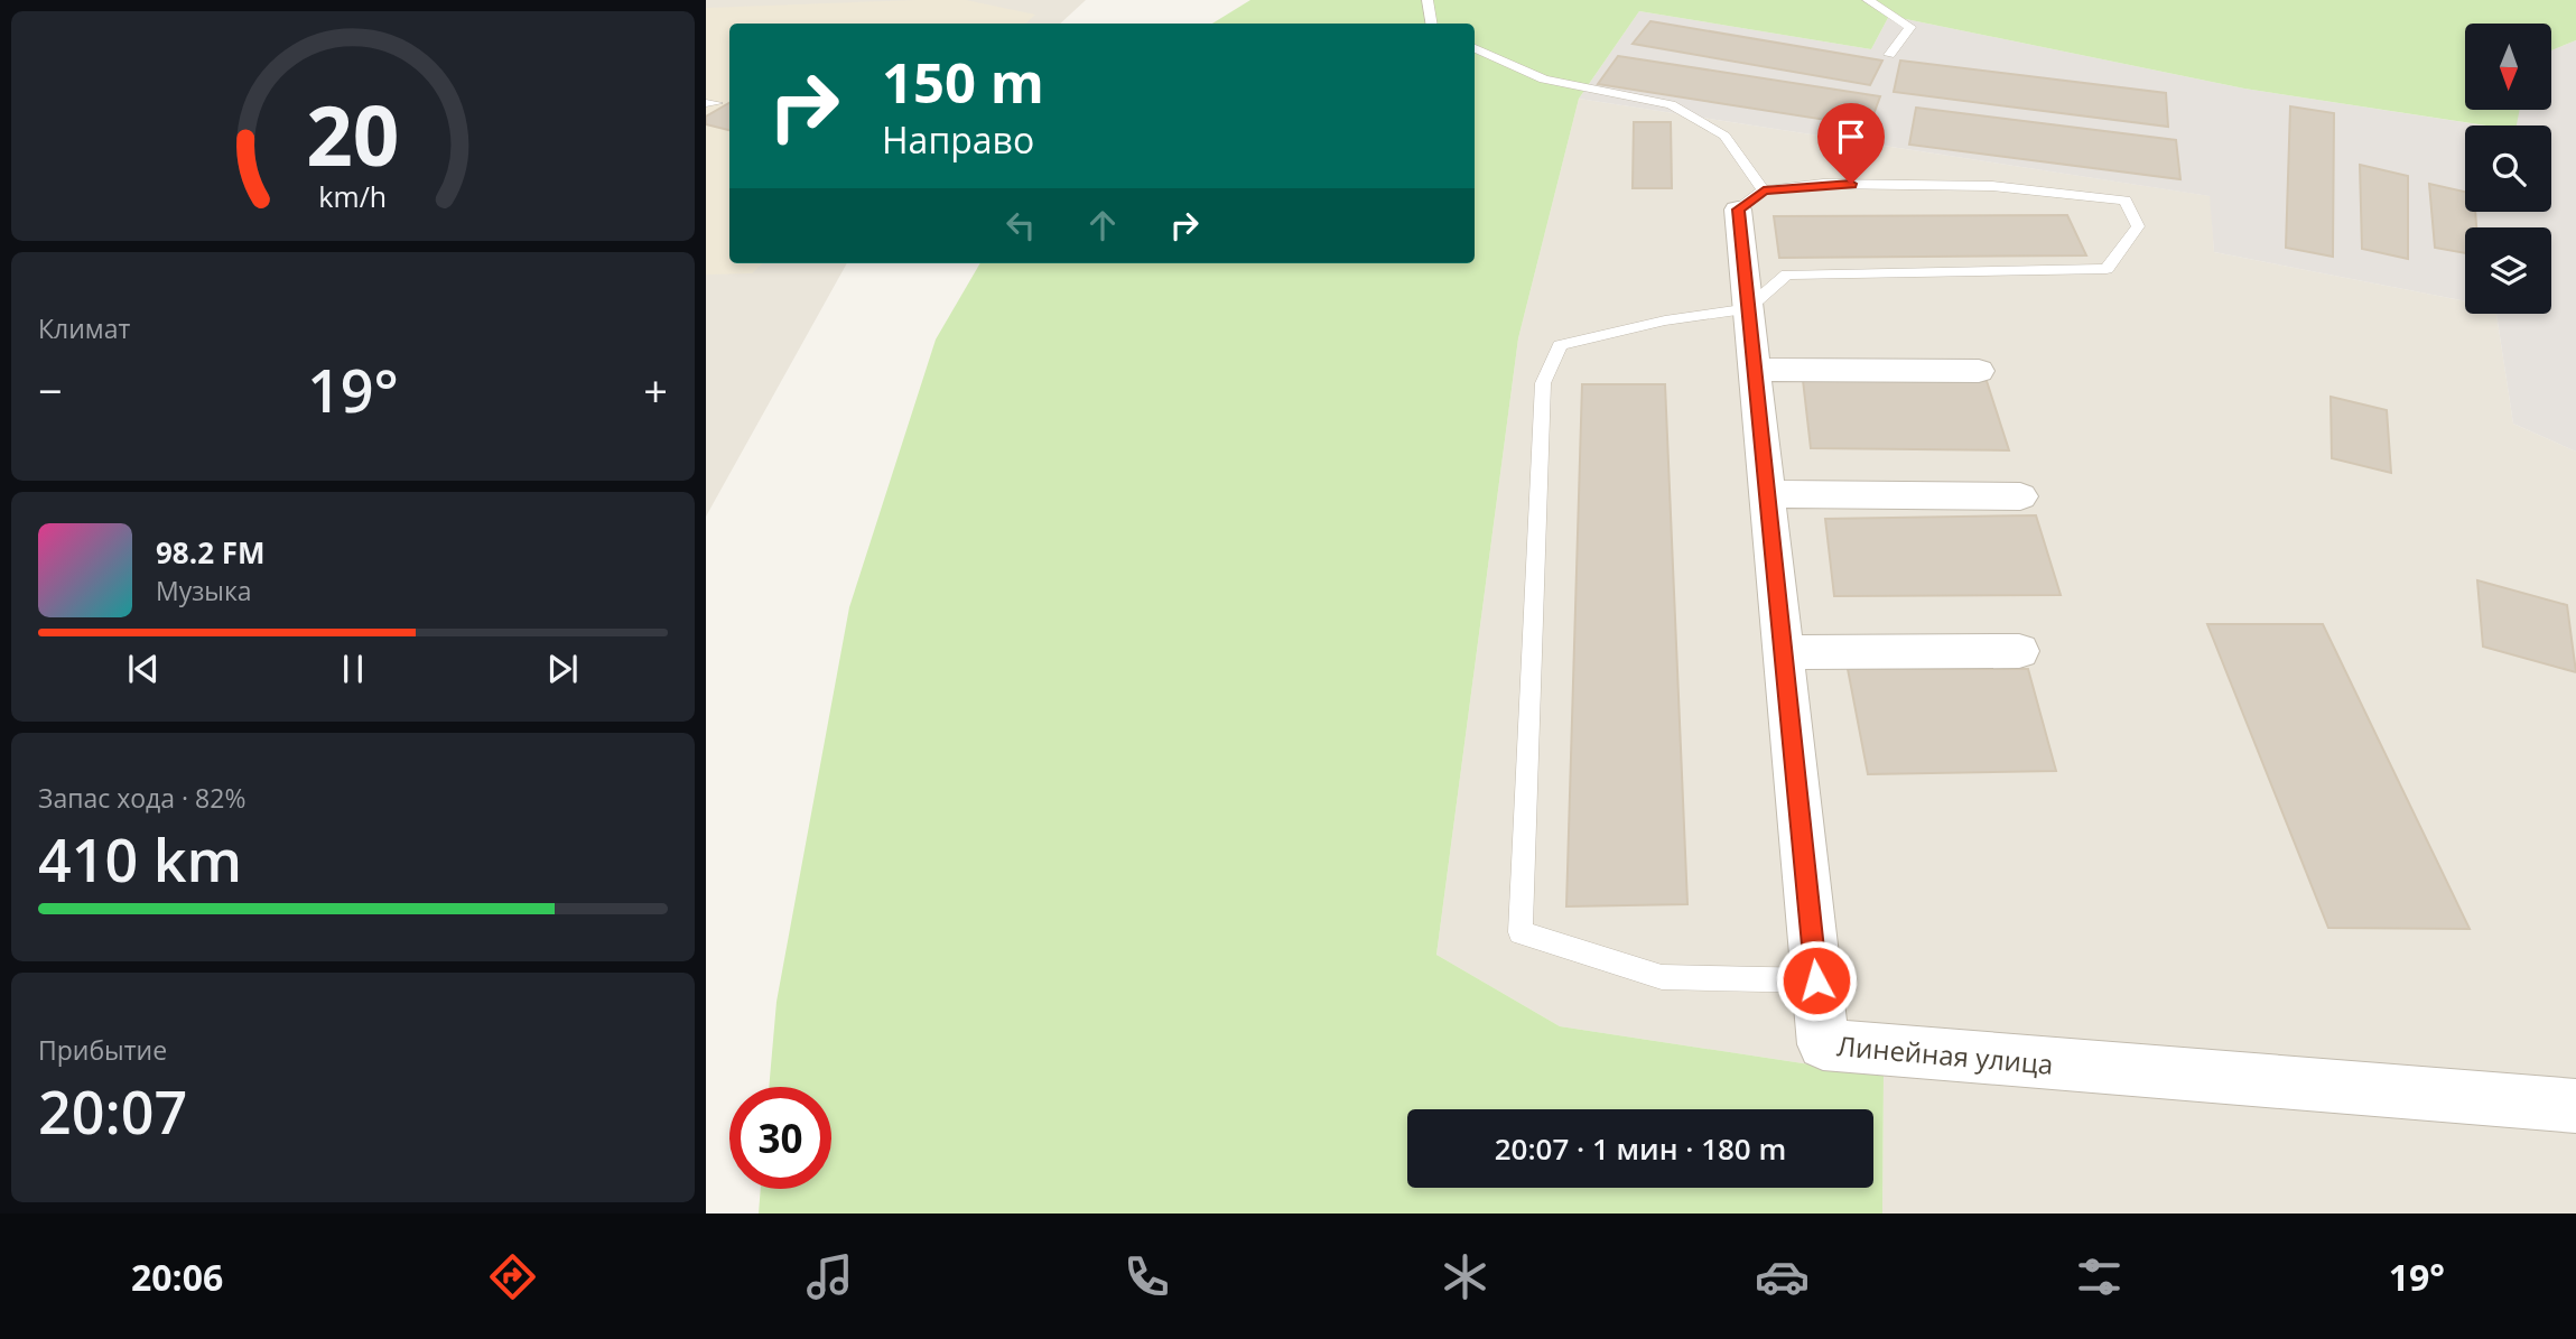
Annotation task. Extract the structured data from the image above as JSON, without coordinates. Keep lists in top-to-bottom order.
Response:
{
  "streets": {
    "street": ["Линейная улица"]
  },
  "north": "bottom",
  "page": {
    "turn": ["150 m", "Направо"],
    "tile": [
      "Климат",
      ["Запас хода · 82%", "410 km"],
      ["Прибытие", "20:07"]
    ],
    "heat": ["−", "19°", "+"],
    "song": ["98.2 FM", "Музыка"],
    "limit": "30",
    "trip": "20:07 · 1 мин · 180 m",
    "tabs": ["20:06", "19°"],
    "gauge": ["20", "km/h"]
  }
}
